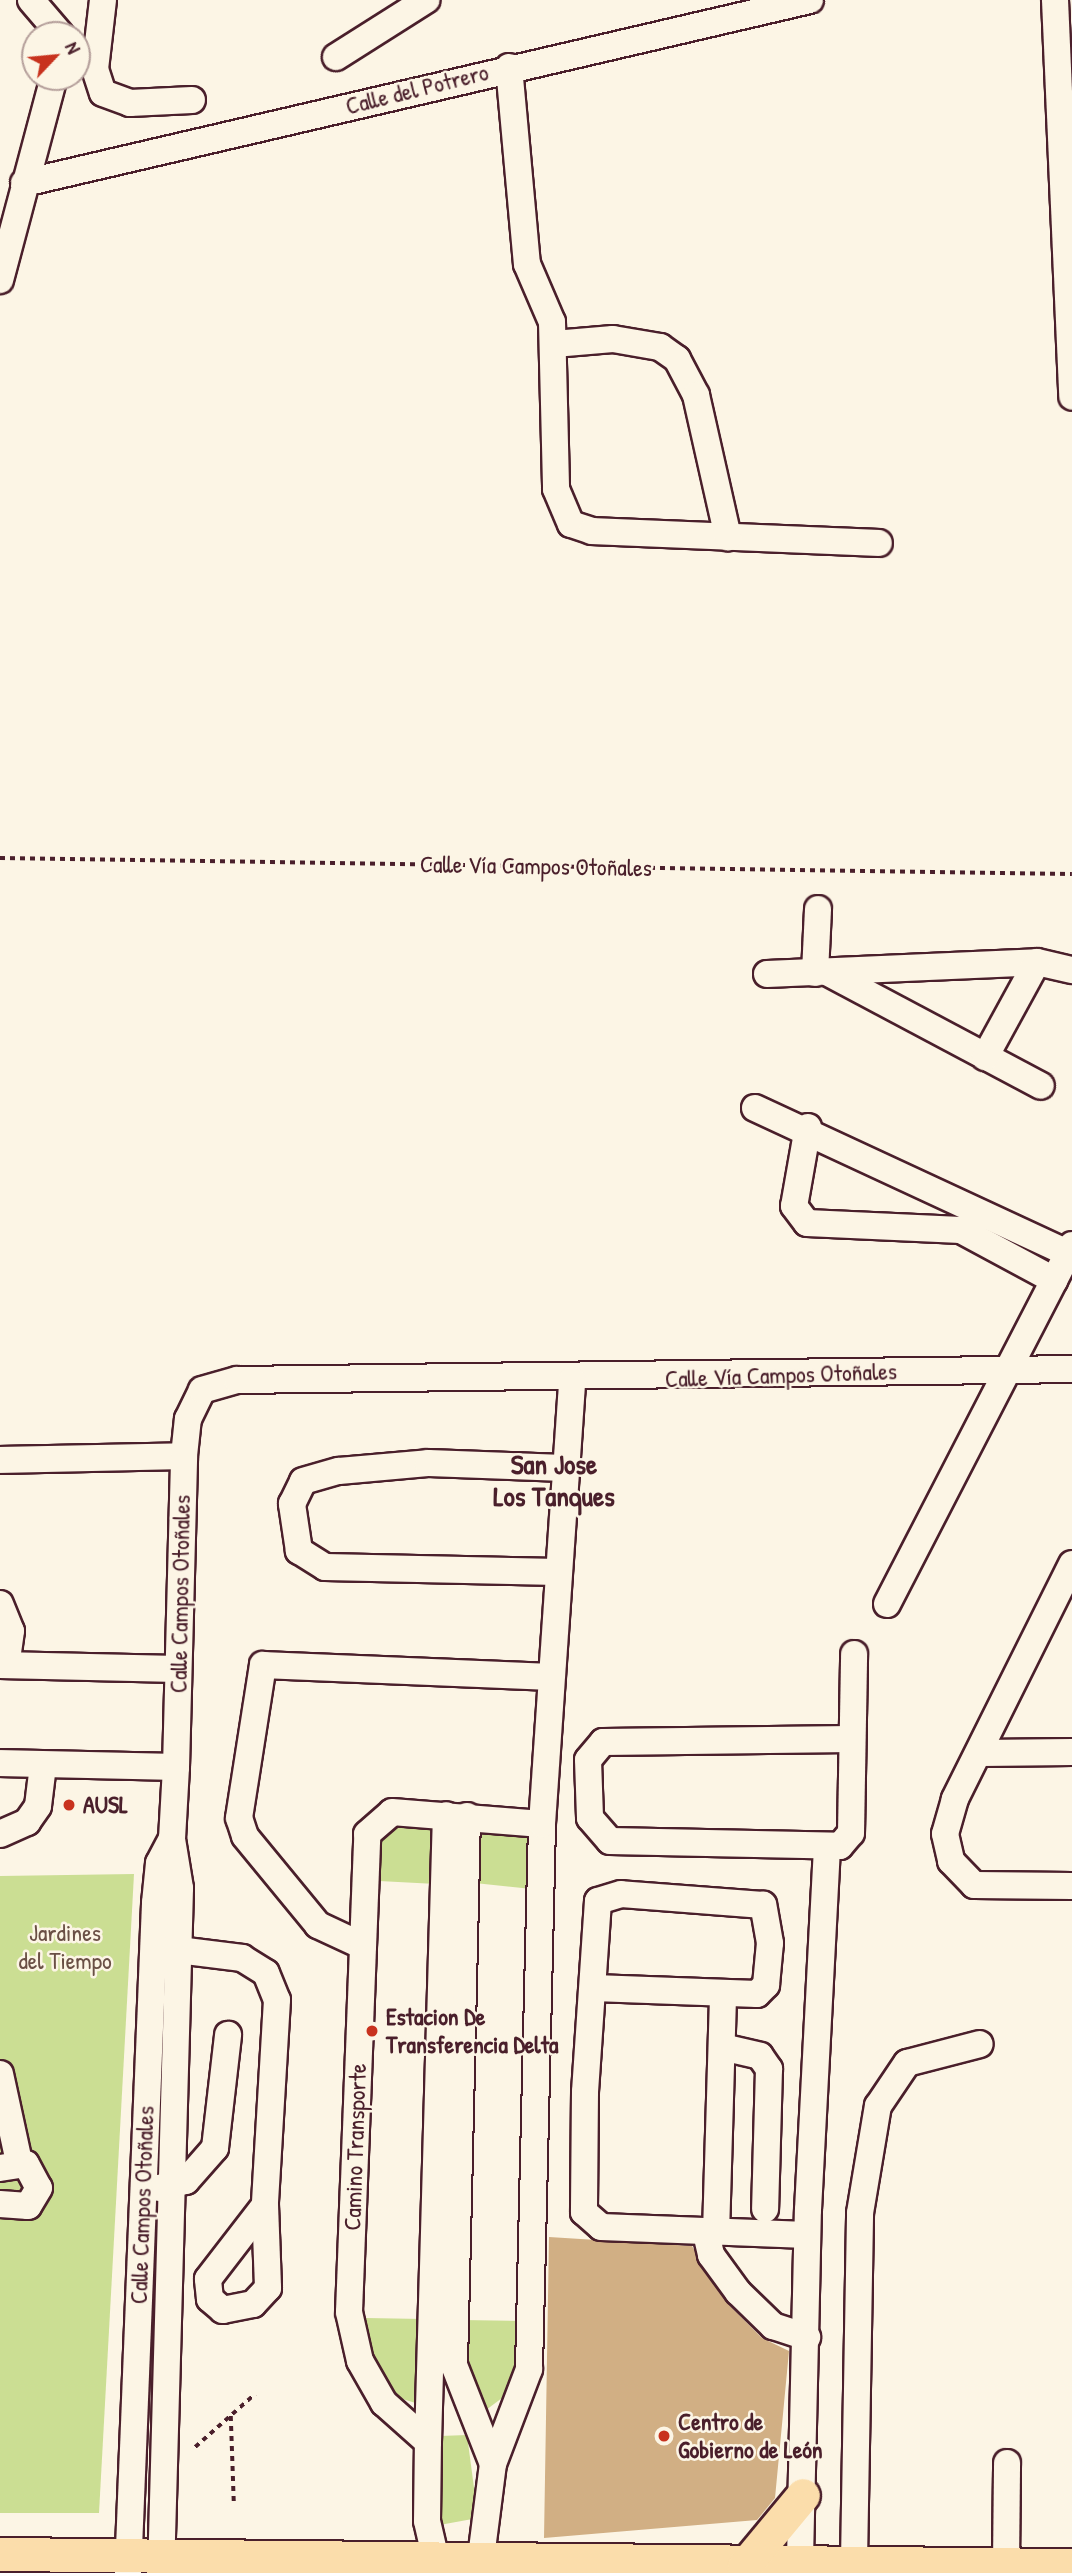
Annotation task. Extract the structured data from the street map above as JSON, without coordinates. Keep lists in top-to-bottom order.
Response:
{
  "streets": {
    "street": [
      "Calle del Potrero",
      "Calle Vía Campos Otoñales",
      "Calle Campos Otoñales",
      "Camino Transporte"
    ]
  },
  "crossings": [
    ["Calle Vía Campos Otoñales", "Calle Campos Otoñales"]
  ],
  "districts": ["San Jose Los Tanques"],
  "parks": ["Jardines del Tiempo"],
  "places": ["AUSL", "Estacion De Transferencia Delta", "Centro de Gobierno de León"],
  "north": "top right"
}
